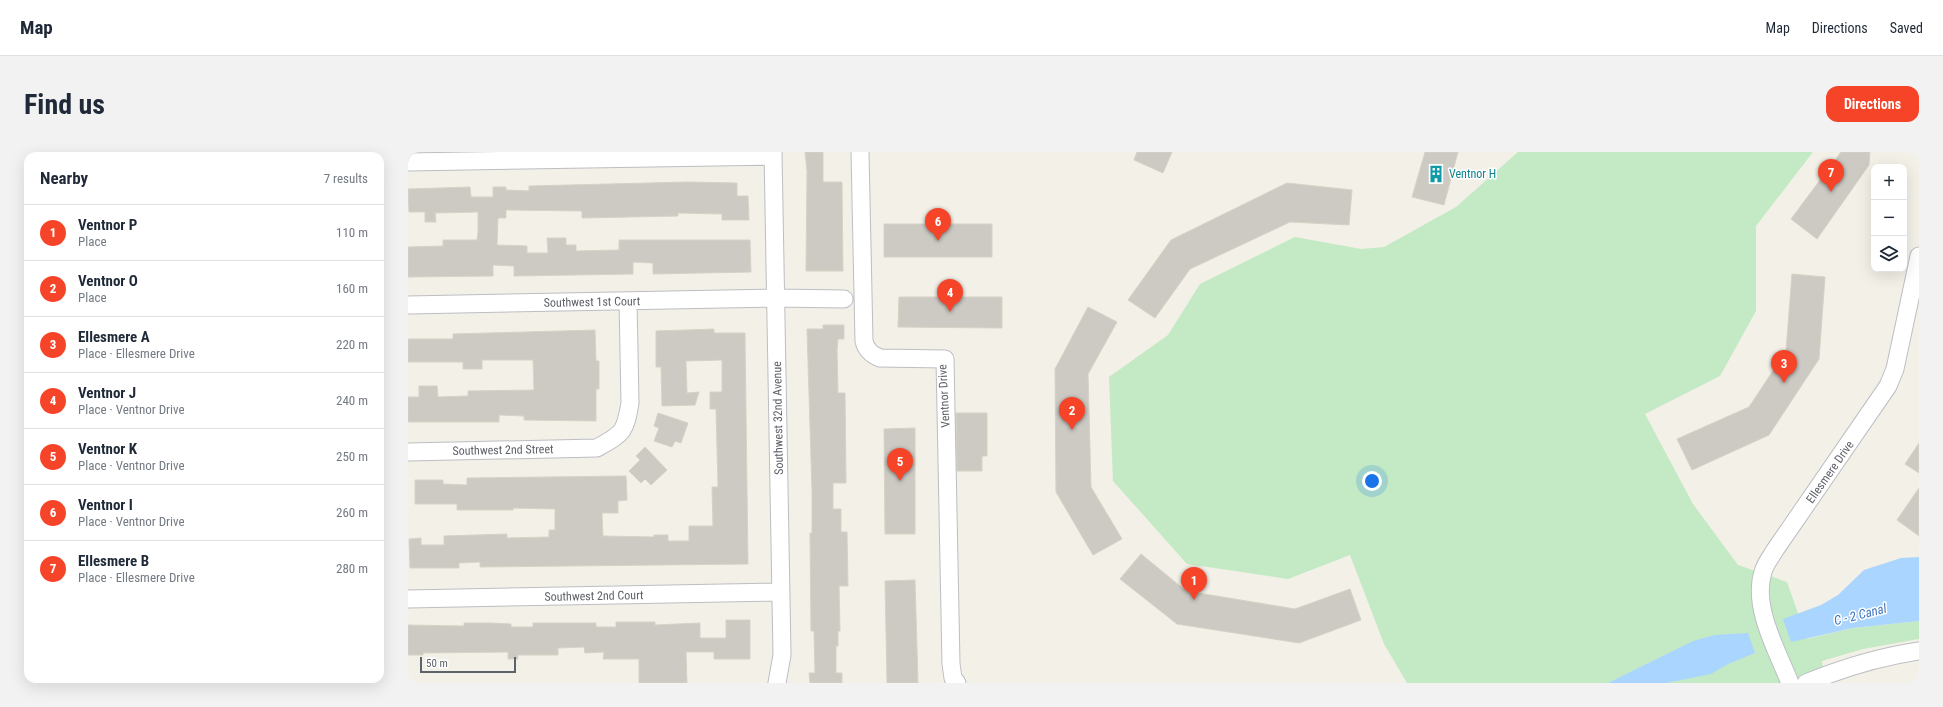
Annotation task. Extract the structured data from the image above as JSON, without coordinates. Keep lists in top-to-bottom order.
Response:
{
  "streets": {
    "street": [
      "Southwest 1st Court",
      "Ventnor Drive",
      "Southwest 32nd Avenue",
      "Southwest 2nd Street",
      "Ellesmere Drive",
      "Southwest 2nd Court"
    ]
  },
  "crossings": [
    ["Southwest 1st Court", "Southwest 32nd Avenue"],
    ["Southwest 1st Court", "Southwest 2nd Street"],
    ["Southwest 32nd Avenue", "Southwest 2nd Court"]
  ],
  "water": ["C - 2 Canal"],
  "places": {
    "building": ["Ventnor H"]
  },
  "scale_bar": "50 m",
  "page": {
    "header": "Map",
    "nav": ["Map", "Directions", "Saved"],
    "buttons": "Directions",
    "title": "Find us",
    "heading": ["Nearby", "7 results"],
    "pins": [
      "7",
      "6",
      "4",
      "3",
      "2",
      "5",
      "1"
    ],
    "map_buttons": ["+", "−"],
    "list": [
      {
        "mark": "1",
        "name": "Ventnor P",
        "note": "Place",
        "value": "110 m"
      },
      {
        "mark": "2",
        "name": "Ventnor O",
        "note": "Place",
        "value": "160 m"
      },
      {
        "mark": "3",
        "name": "Ellesmere A",
        "note": "Place · Ellesmere Drive",
        "value": "220 m"
      },
      {
        "mark": "4",
        "name": "Ventnor J",
        "note": "Place · Ventnor Drive",
        "value": "240 m"
      },
      {
        "mark": "5",
        "name": "Ventnor K",
        "note": "Place · Ventnor Drive",
        "value": "250 m"
      },
      {
        "mark": "6",
        "name": "Ventnor I",
        "note": "Place · Ventnor Drive",
        "value": "260 m"
      },
      {
        "mark": "7",
        "name": "Ellesmere B",
        "note": "Place · Ellesmere Drive",
        "value": "280 m"
      }
    ],
    "scale": "50 m"
  }
}
